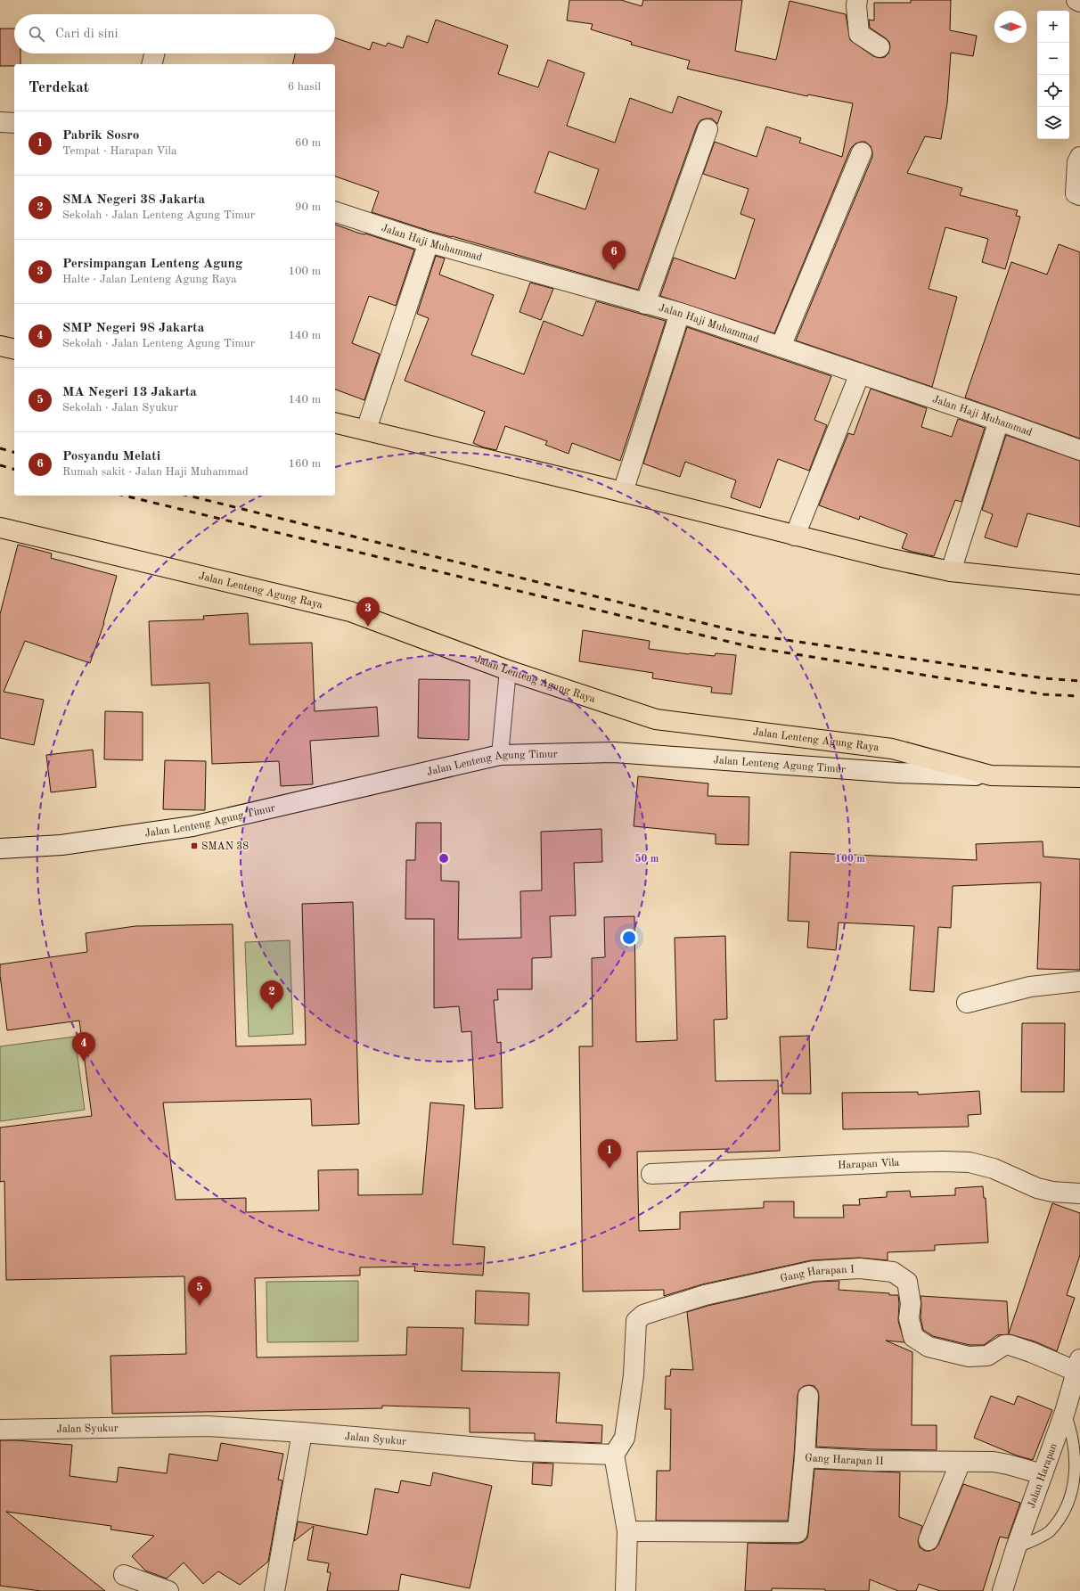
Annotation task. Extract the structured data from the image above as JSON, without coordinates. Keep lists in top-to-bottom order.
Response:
{
  "streets": {
    "main road": ["Jalan Lenteng Agung Raya"],
    "street": [
      "Jalan Haji Muhammad",
      "Jalan Lenteng Agung Timur",
      "Harapan Vila",
      "Gang Harapan I",
      "Jalan Syukur",
      "Gang Harapan II",
      "Jalan Harapan"
    ]
  },
  "crossings": [
    ["Jalan Lenteng Agung Raya", "Jalan Lenteng Agung Timur"],
    ["Gang Harapan I", "Jalan Syukur"],
    ["Gang Harapan I", "Jalan Harapan"],
    ["Gang Harapan II", "Jalan Harapan"]
  ],
  "places": {
    "transit": ["SMAN 38"]
  },
  "north": "right",
  "page": {
    "map_buttons": ["+", "−"],
    "search": "Cari di sini",
    "heading": ["Terdekat", "6 hasil"],
    "list": [
      {
        "mark": "1",
        "name": "Pabrik Sosro",
        "note": "Tempat · Harapan Vila",
        "value": "60 m"
      },
      {
        "mark": "2",
        "name": "SMA Negeri 38 Jakarta",
        "note": "Sekolah · Jalan Lenteng Agung Timur",
        "value": "90 m"
      },
      {
        "mark": "3",
        "name": "Persimpangan Lenteng Agung",
        "note": "Halte · Jalan Lenteng Agung Raya",
        "value": "100 m"
      },
      {
        "mark": "4",
        "name": "SMP Negeri 98 Jakarta",
        "note": "Sekolah · Jalan Lenteng Agung Timur",
        "value": "140 m"
      },
      {
        "mark": "5",
        "name": "MA Negeri 13 Jakarta",
        "note": "Sekolah · Jalan Syukur",
        "value": "140 m"
      },
      {
        "mark": "6",
        "name": "Posyandu Melati",
        "note": "Rumah sakit · Jalan Haji Muhammad",
        "value": "160 m"
      }
    ],
    "pins": [
      "6",
      "3",
      "2",
      "4",
      "1",
      "5"
    ]
  },
  "rings": ["50 m", "100 m"]
}
